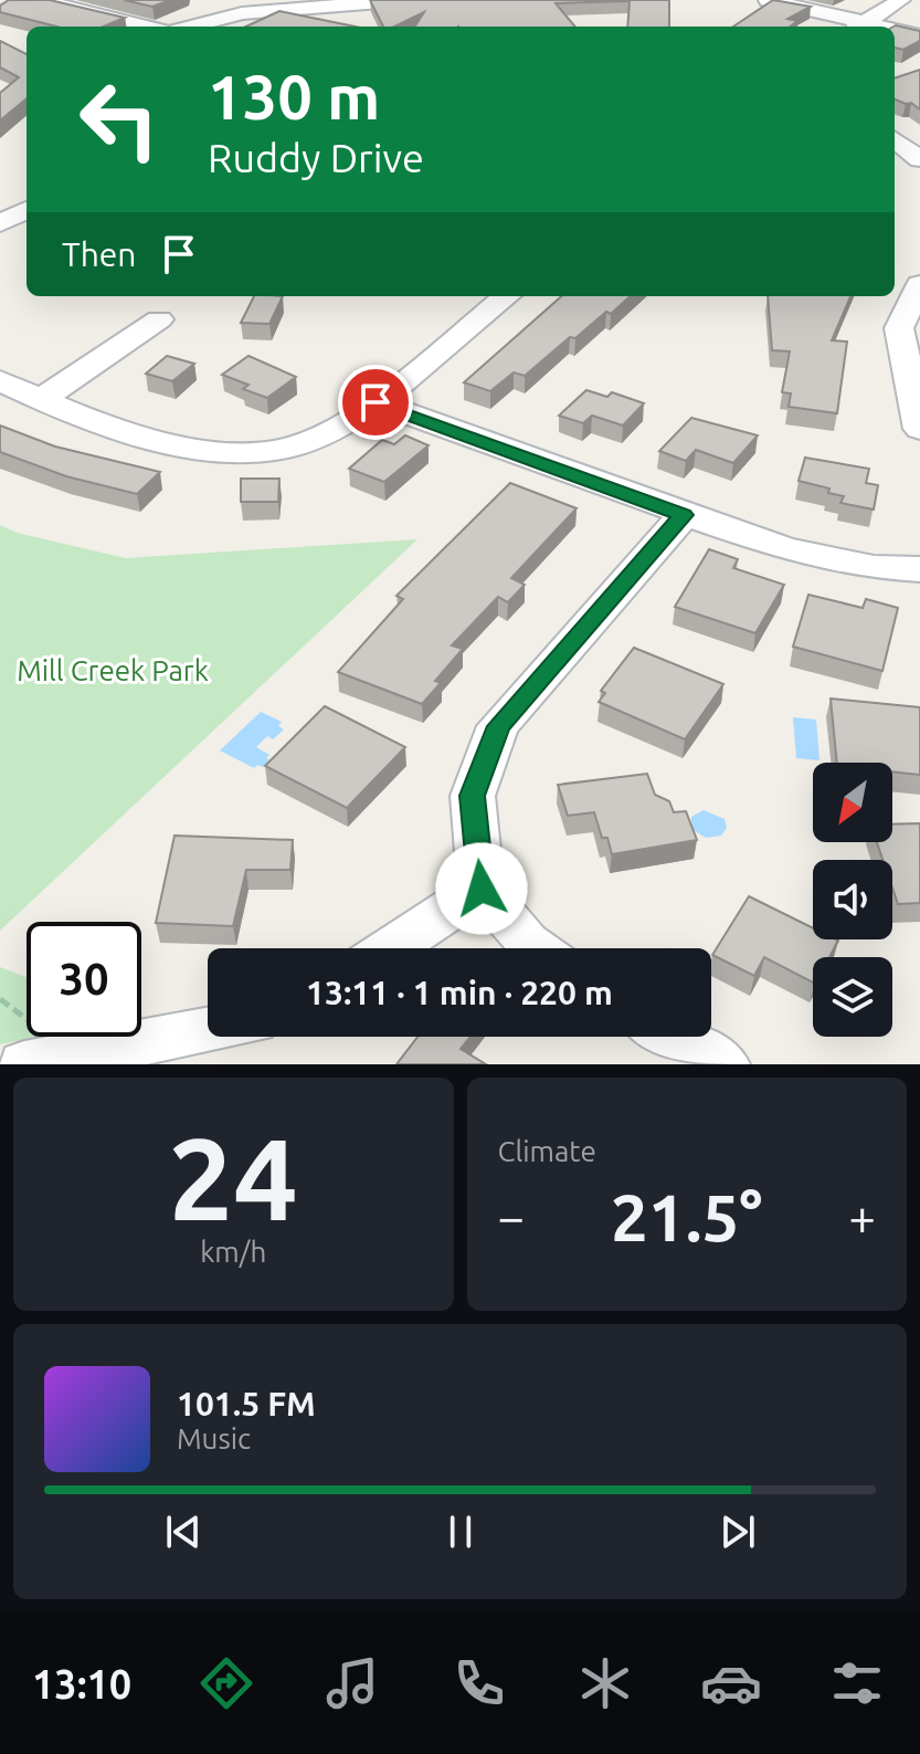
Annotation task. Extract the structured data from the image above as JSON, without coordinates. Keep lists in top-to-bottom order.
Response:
{
  "parks": ["Mill Creek Park"],
  "north": "bottom left",
  "page": {
    "turn": ["130 m", "Ruddy Drive"],
    "then": "Then",
    "limit": "30",
    "trip": "13:11 · 1 min · 220 m",
    "tile": [
      ["24", "km/h"],
      "Climate"
    ],
    "heat": ["−", "21.5°", "+"],
    "song": ["101.5 FM", "Music"],
    "tabs": "13:10"
  }
}
